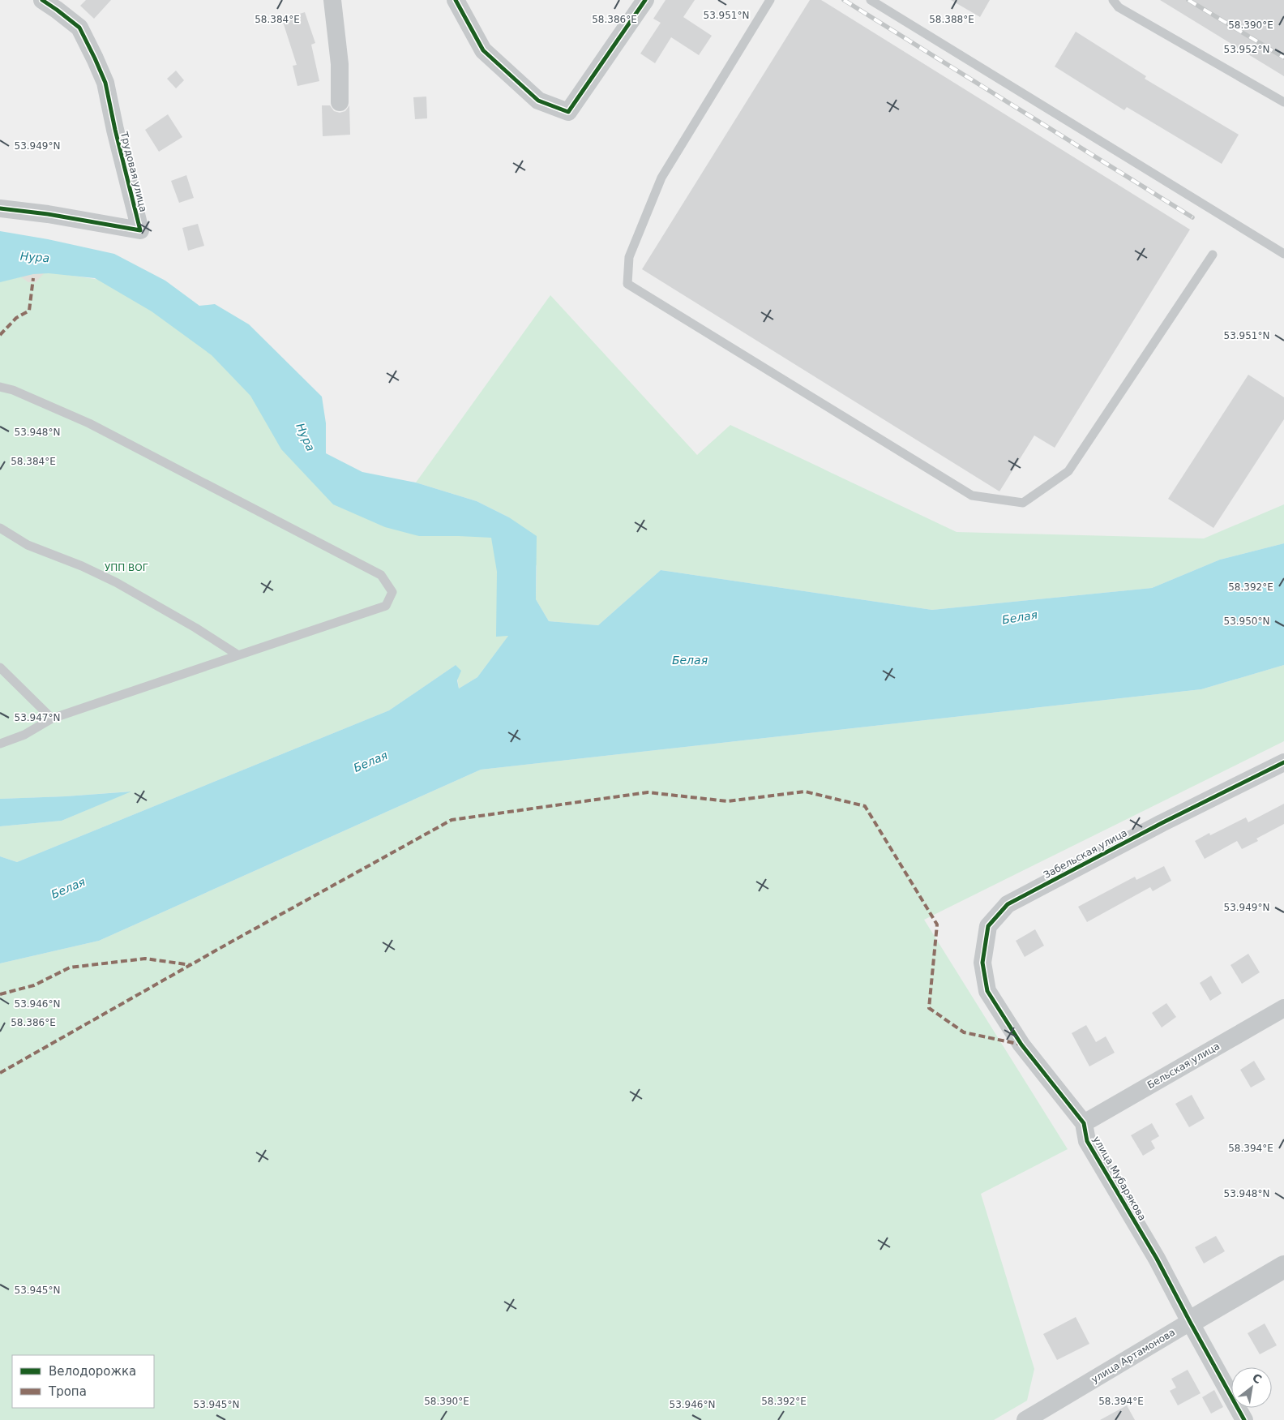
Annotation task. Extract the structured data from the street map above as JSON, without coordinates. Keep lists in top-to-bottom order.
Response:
{
  "streets": {
    "street": [
      "Трудовая улица",
      "Забельская улица",
      "Бельская улица",
      "улица Мубарякова",
      "улица Артамонова"
    ]
  },
  "crossings": [
    ["Забельская улица", "улица Мубарякова"],
    ["Бельская улица", "улица Мубарякова"],
    ["улица Мубарякова", "улица Артамонова"]
  ],
  "water": ["Нура", "Белая"],
  "parks": ["УПП ВОГ"],
  "legend": ["Велодорожка", "Тропа"],
  "north": "top right",
  "coordinates": [
    "53.951°N",
    "58.384°E",
    "58.386°E",
    "58.388°E",
    "58.390°E",
    "53.952°N",
    "53.949°N",
    "53.948°N",
    "58.392°E",
    "53.950°N",
    "53.947°N",
    "53.946°N",
    "58.394°E",
    "53.945°N"
  ]
}
